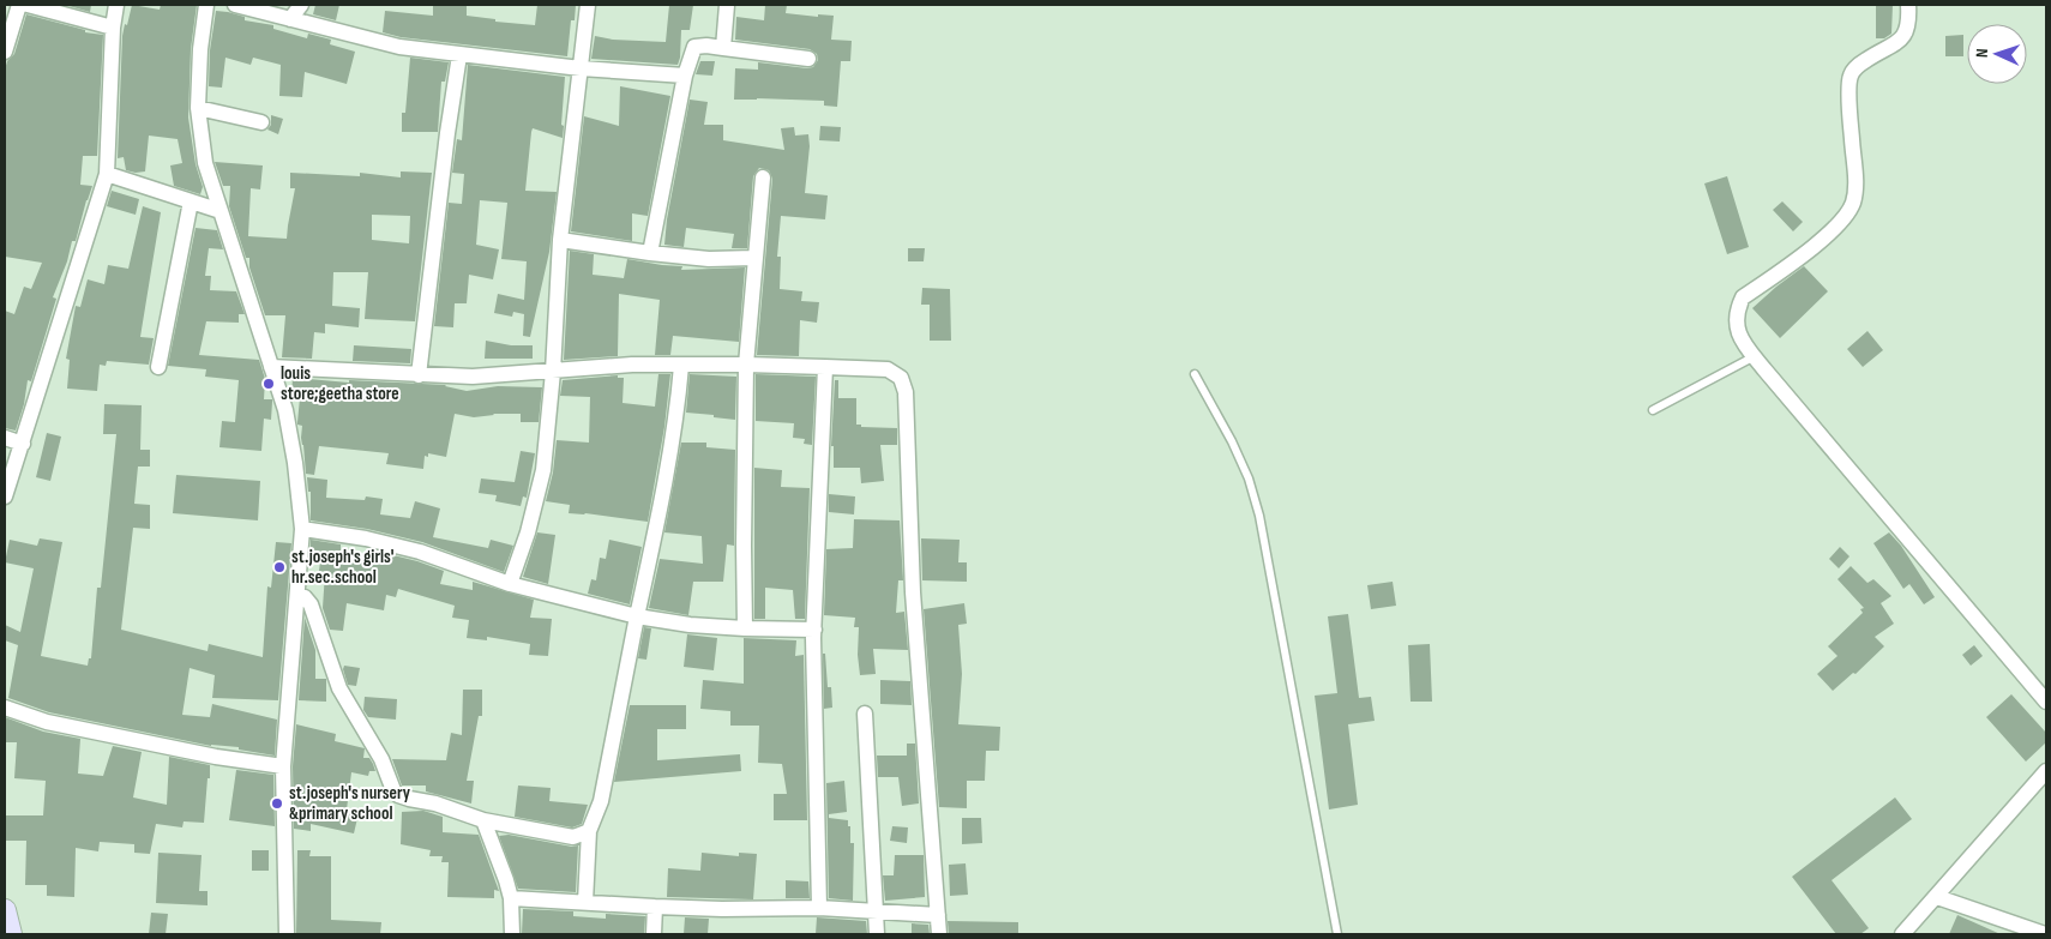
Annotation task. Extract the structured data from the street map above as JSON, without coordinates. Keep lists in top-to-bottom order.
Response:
{
  "places": ["louis store;geetha store", "st.joseph's girls' hr.sec.school", "st.joseph's nursery &primary school"],
  "north": "left"
}
